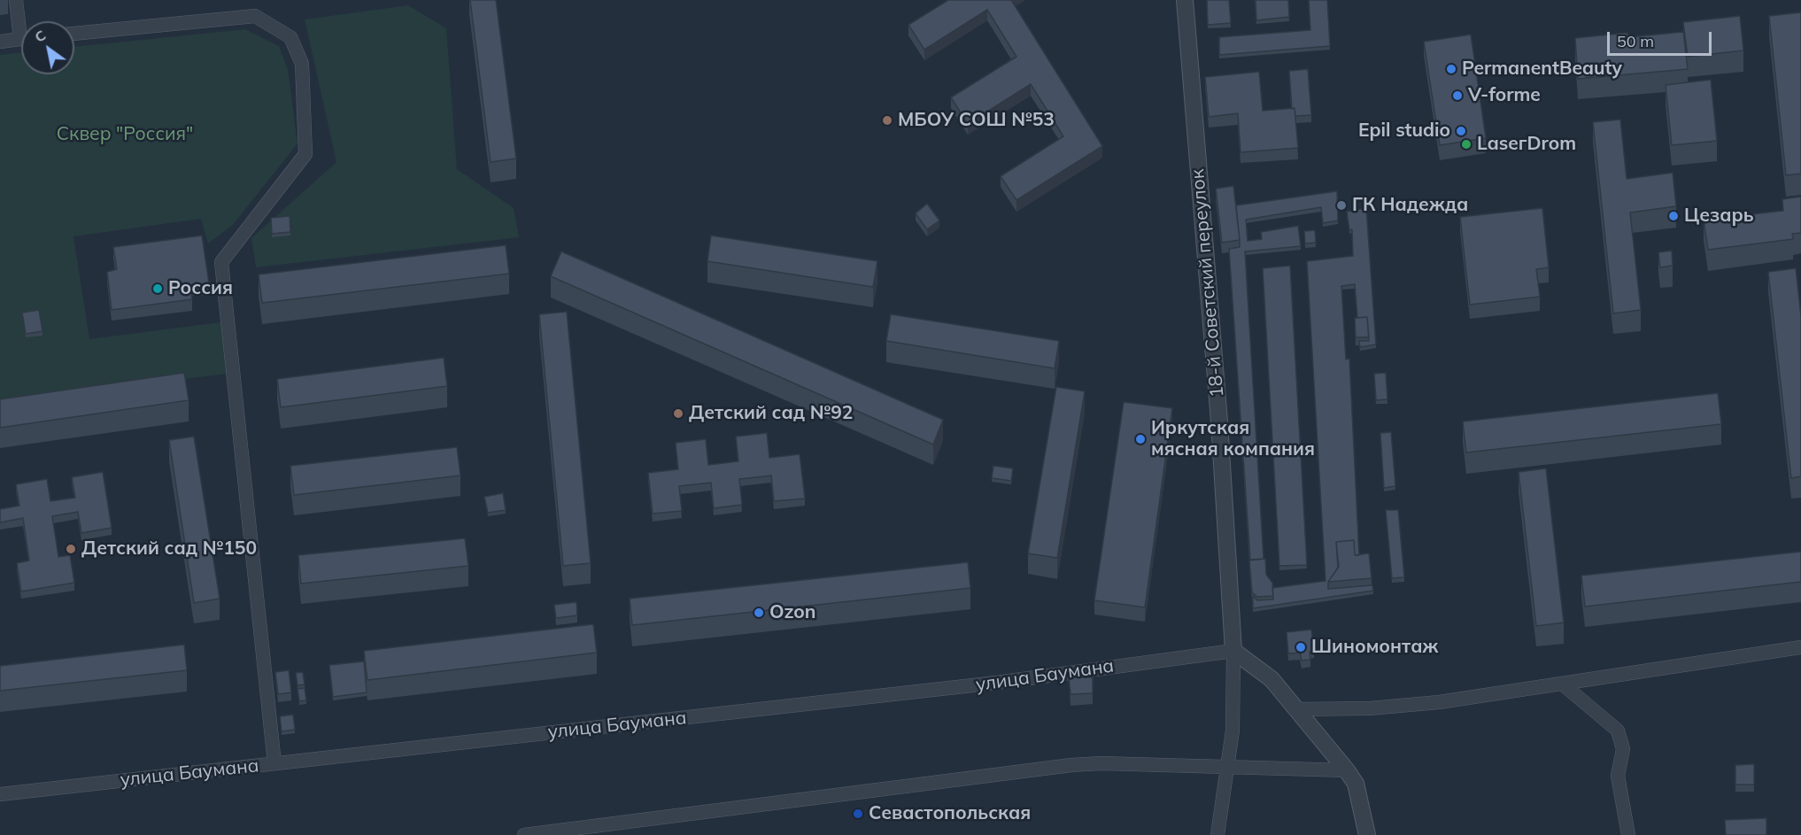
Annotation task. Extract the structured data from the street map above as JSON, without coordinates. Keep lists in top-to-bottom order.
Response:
{
  "streets": {
    "street": ["18-й Советский переулок", "улица Баумана"]
  },
  "crossings": [
    ["18-й Советский переулок", "улица Баумана"]
  ],
  "parks": ["Сквер \"Россия\""],
  "places": [
    "PermanentBeauty",
    "V-forme",
    "МБОУ СОШ №53",
    "Epil studio",
    "LaseгDrom",
    "ГК Надежда",
    "Цезарь",
    "Россия",
    "Детский сад №92",
    "Иркутская мясная компания",
    "Детский сад №150",
    "Ozon",
    "Шиномонтаж",
    "Севастопольская"
  ],
  "scale_bar": "50 m",
  "north": "top left"
}
